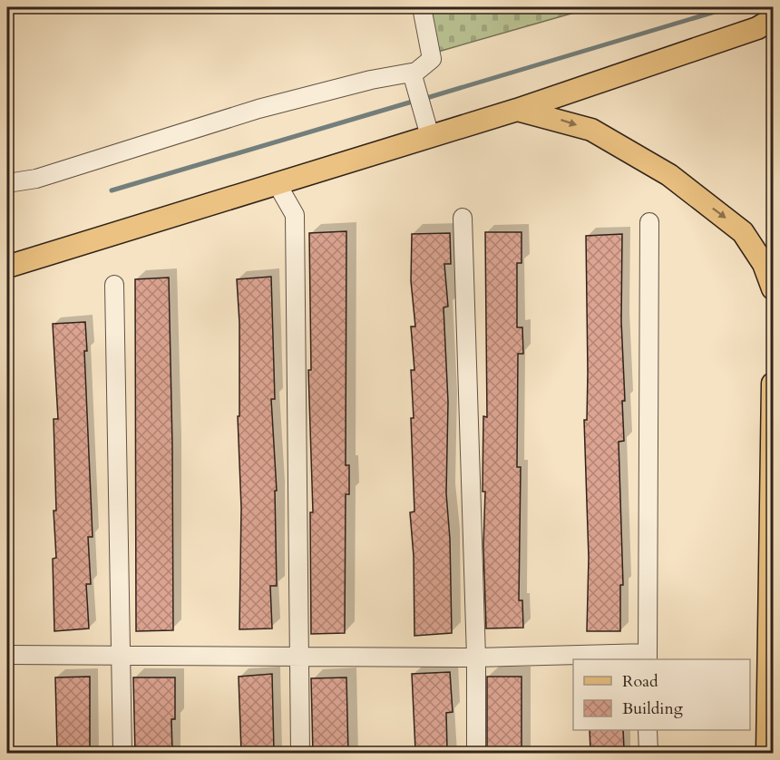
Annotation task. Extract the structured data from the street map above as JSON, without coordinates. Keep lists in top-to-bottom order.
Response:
{
  "legend": ["Road", "Building"]
}
